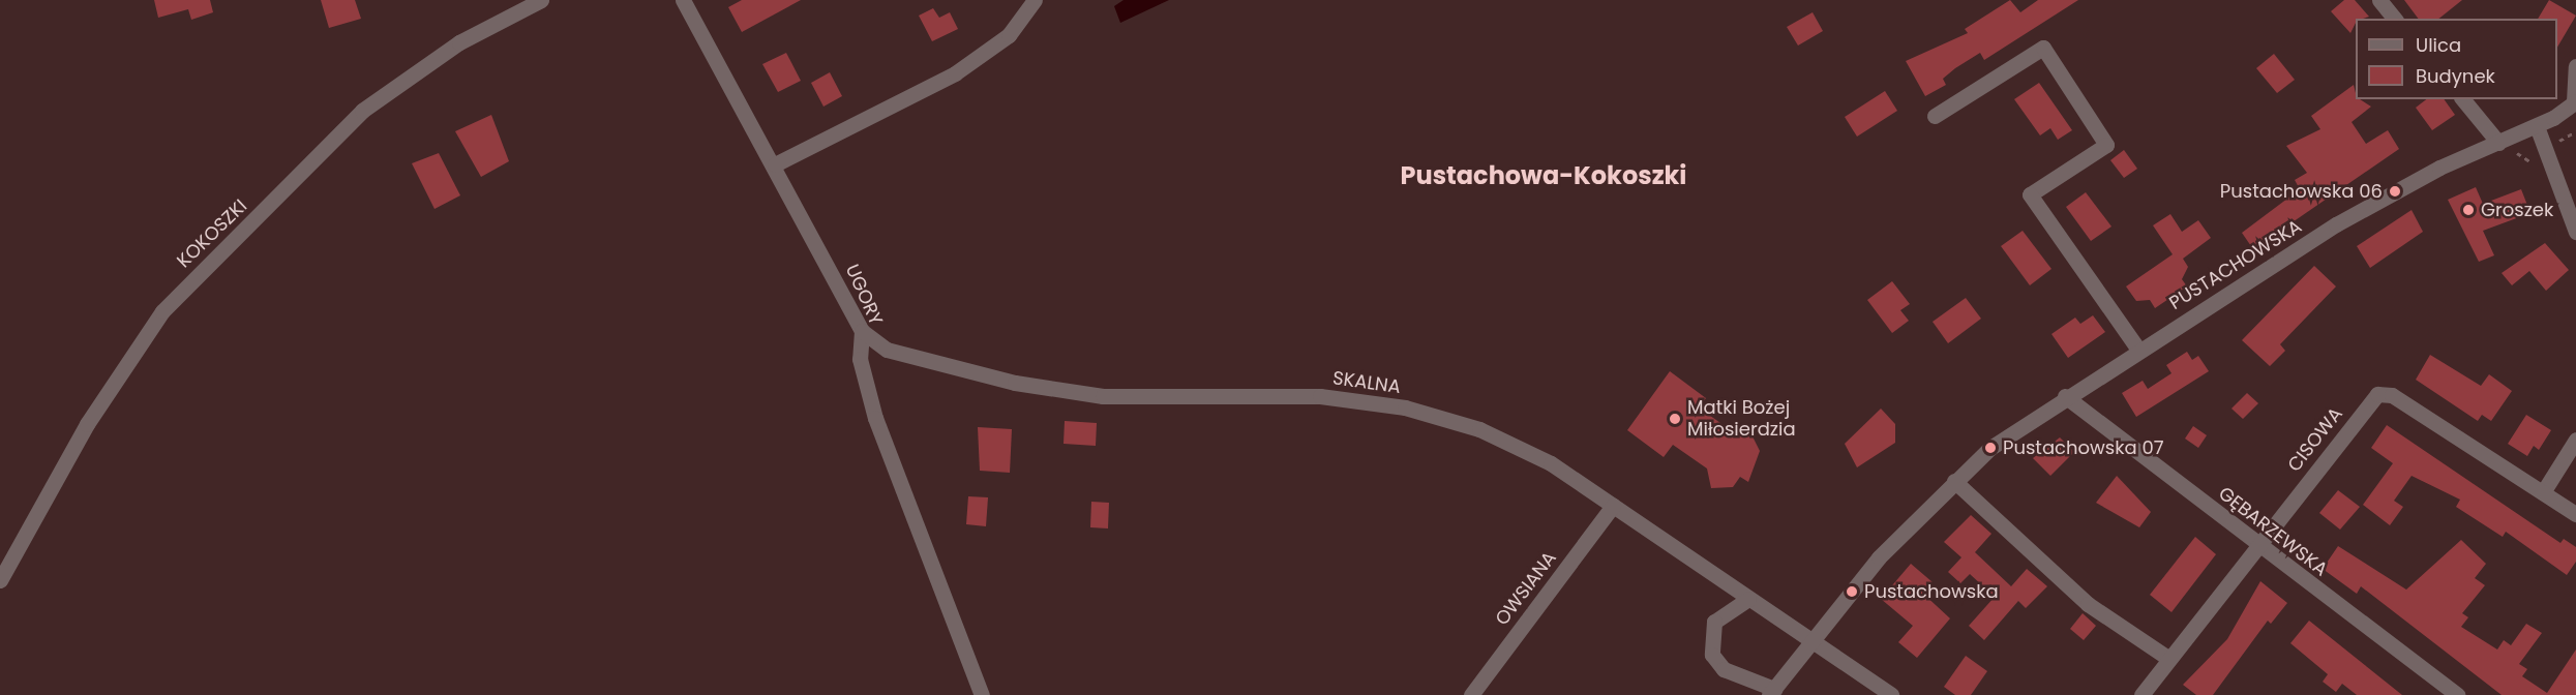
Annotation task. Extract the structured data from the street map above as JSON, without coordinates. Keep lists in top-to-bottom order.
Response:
{
  "streets": {
    "street": [
      "KOKOSZKI",
      "PUSTACHOWSKA",
      "UGORY",
      "SKALNA",
      "CISOWA",
      "GĘBARZEWSKA",
      "OWSIANA"
    ]
  },
  "crossings": [
    ["PUSTACHOWSKA", "SKALNA"],
    ["PUSTACHOWSKA", "GĘBARZEWSKA"],
    ["UGORY", "SKALNA"],
    ["SKALNA", "OWSIANA"],
    ["CISOWA", "GĘBARZEWSKA"]
  ],
  "districts": ["Pustachowa-Kokoszki"],
  "places": [
    "Pustachowska 06",
    "Groszek",
    "Matki Bożej Miłosierdzia",
    "Pustachowska 07",
    "Pustachowska"
  ],
  "legend": ["Ulica", "Budynek"]
}
